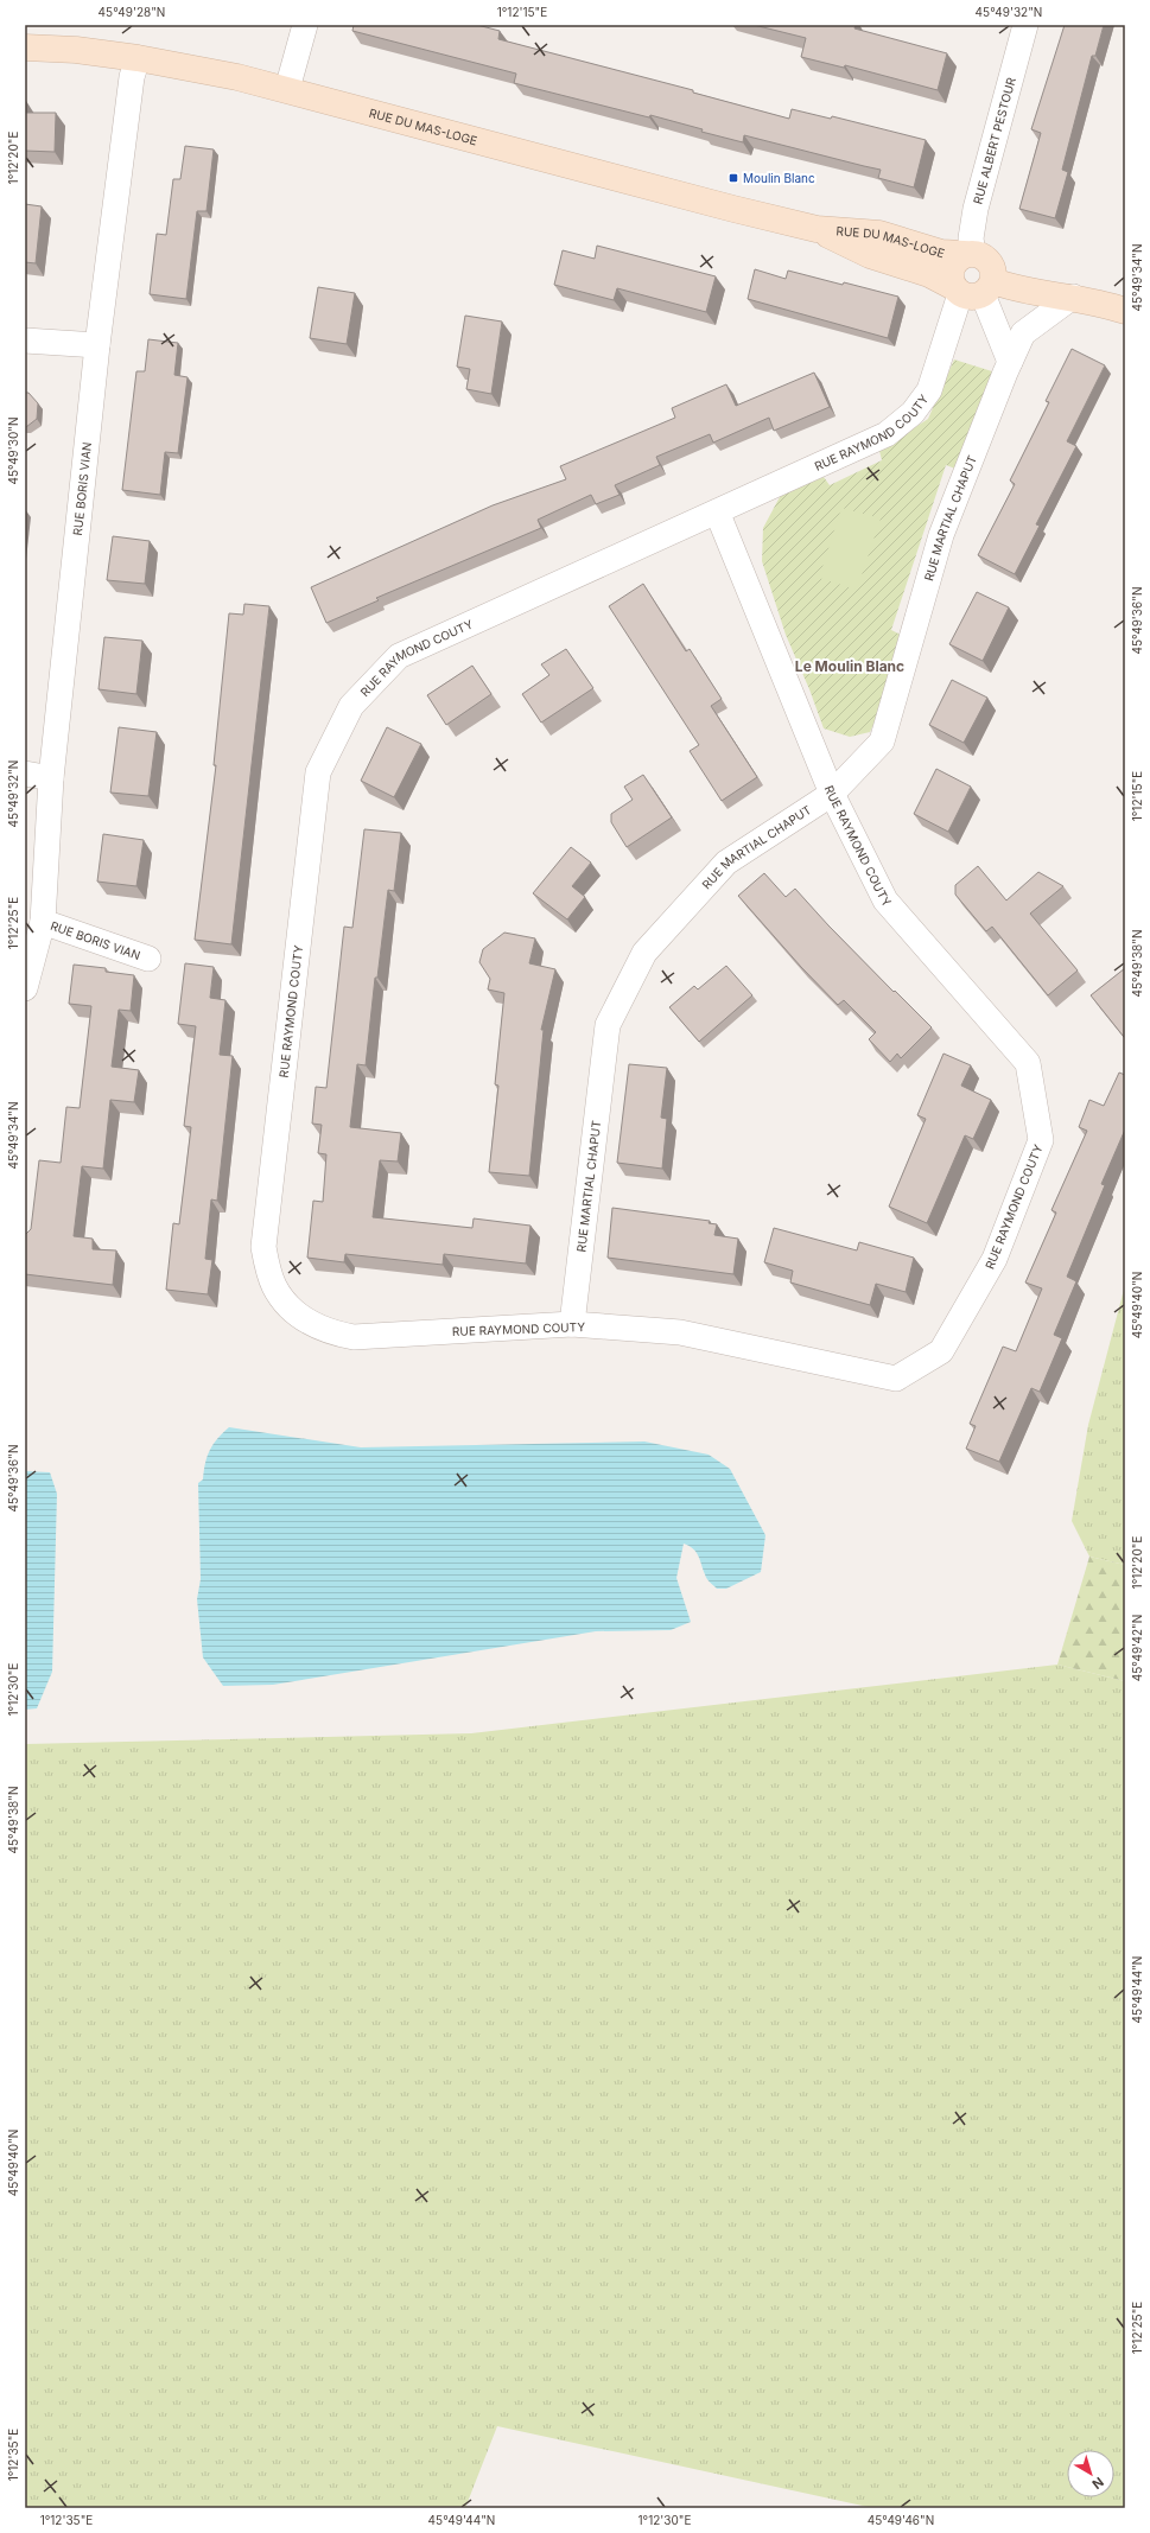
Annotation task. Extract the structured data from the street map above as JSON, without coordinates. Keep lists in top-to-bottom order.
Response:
{
  "streets": {
    "main road": ["RUE DU MAS-LOGE"],
    "street": [
      "RUE ALBERT PESTOUR",
      "RUE RAYMOND COUTY",
      "RUE BORIS VIAN",
      "RUE MARTIAL CHAPUT"
    ]
  },
  "crossings": [
    ["RUE DU MAS-LOGE", "RUE ALBERT PESTOUR"],
    ["RUE DU MAS-LOGE", "RUE RAYMOND COUTY"],
    ["RUE DU MAS-LOGE", "RUE BORIS VIAN"],
    ["RUE DU MAS-LOGE", "RUE MARTIAL CHAPUT"],
    ["RUE RAYMOND COUTY", "RUE MARTIAL CHAPUT"]
  ],
  "districts": ["Le Moulin Blanc"],
  "places": {
    "transit": ["Moulin Blanc"]
  },
  "north": "bottom right",
  "coordinates": [
    "45°49'28\"N",
    "1°12'15\"E",
    "45°49'32\"N",
    "1°12'20\"E",
    "45°49'34\"N",
    "45°49'30\"N",
    "45°49'36\"N",
    "1°12'25\"E",
    "45°49'38\"N",
    "45°49'40\"N",
    "45°49'42\"N",
    "1°12'30\"E",
    "45°49'44\"N",
    "1°12'35\"E",
    "45°49'46\"N"
  ]
}
